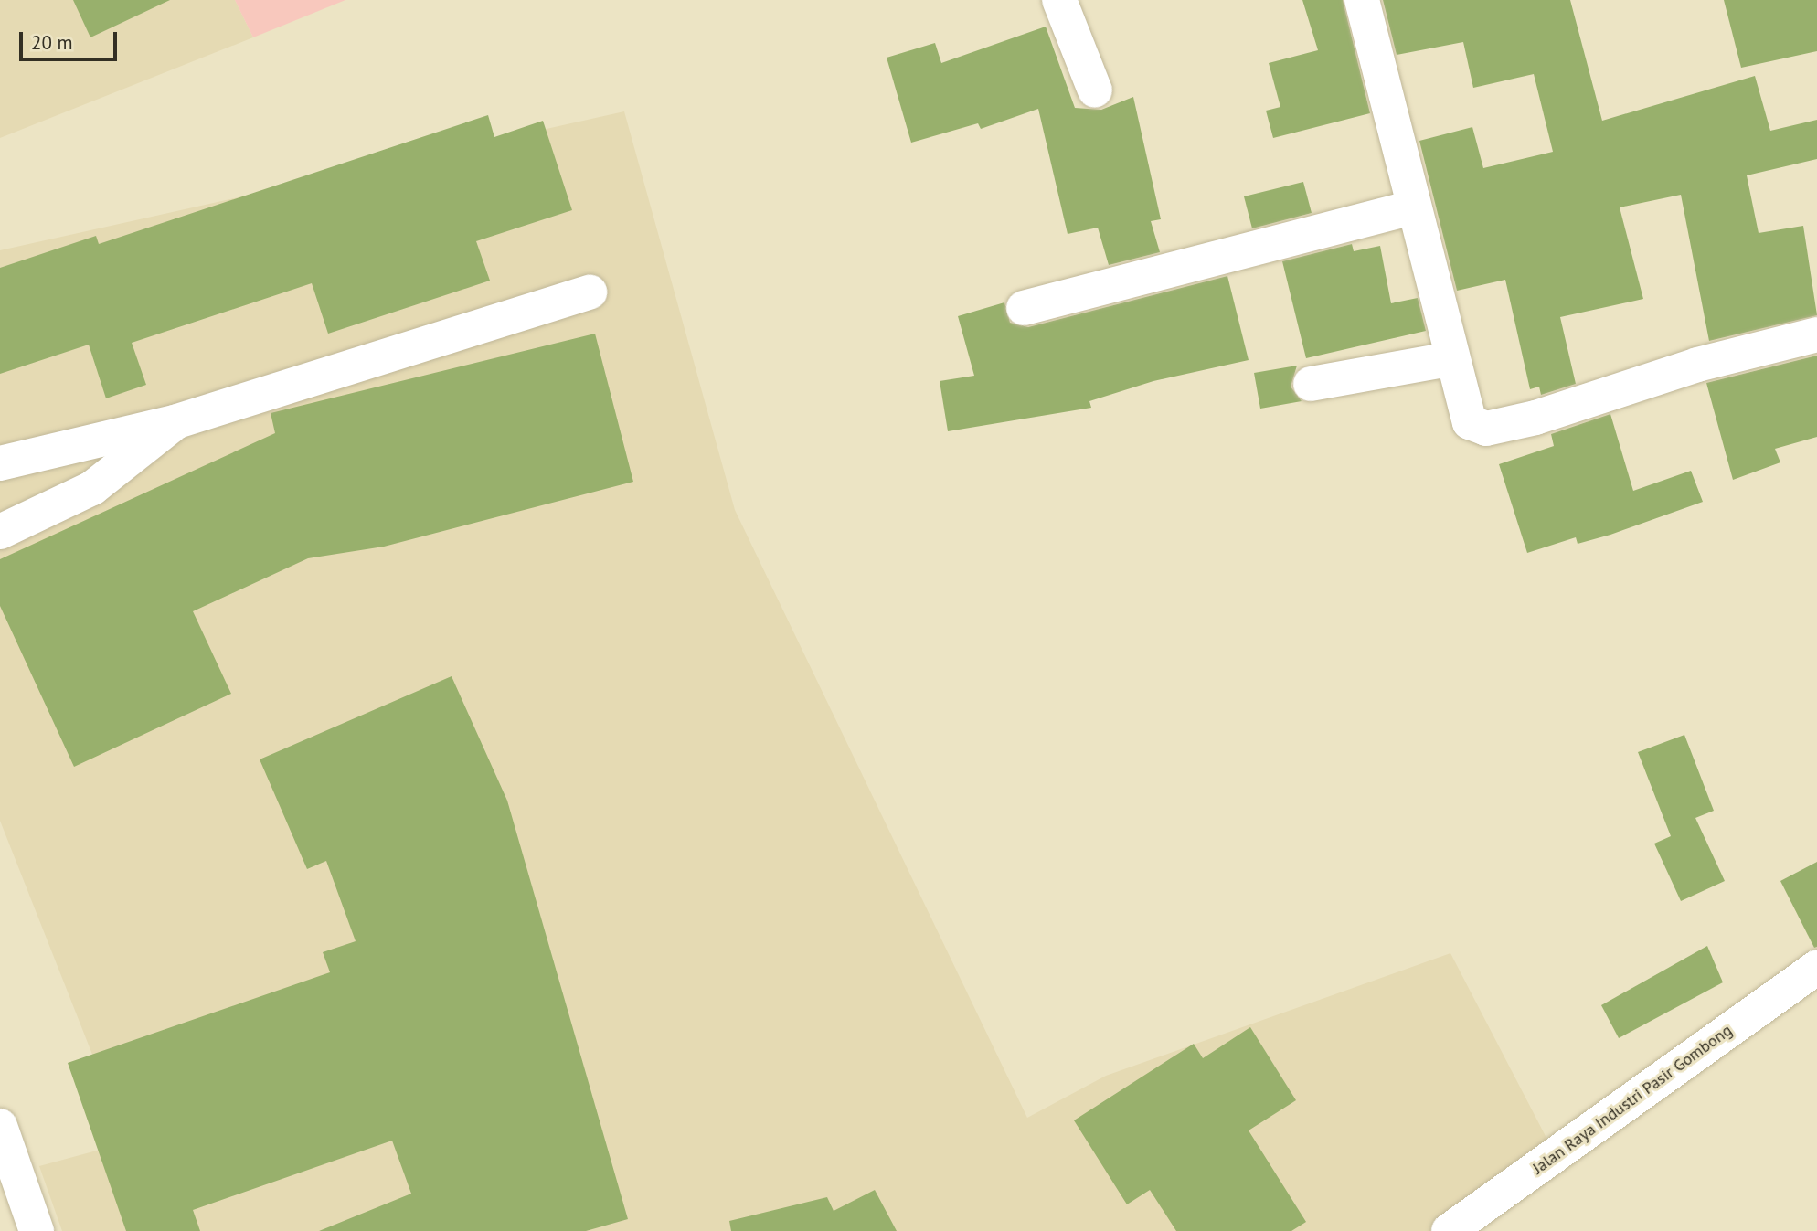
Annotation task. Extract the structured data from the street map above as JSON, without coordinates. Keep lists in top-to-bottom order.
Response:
{
  "streets": {
    "street": ["Jalan Raya Industri Pasir Gombong"]
  },
  "scale_bar": "20 m"
}
